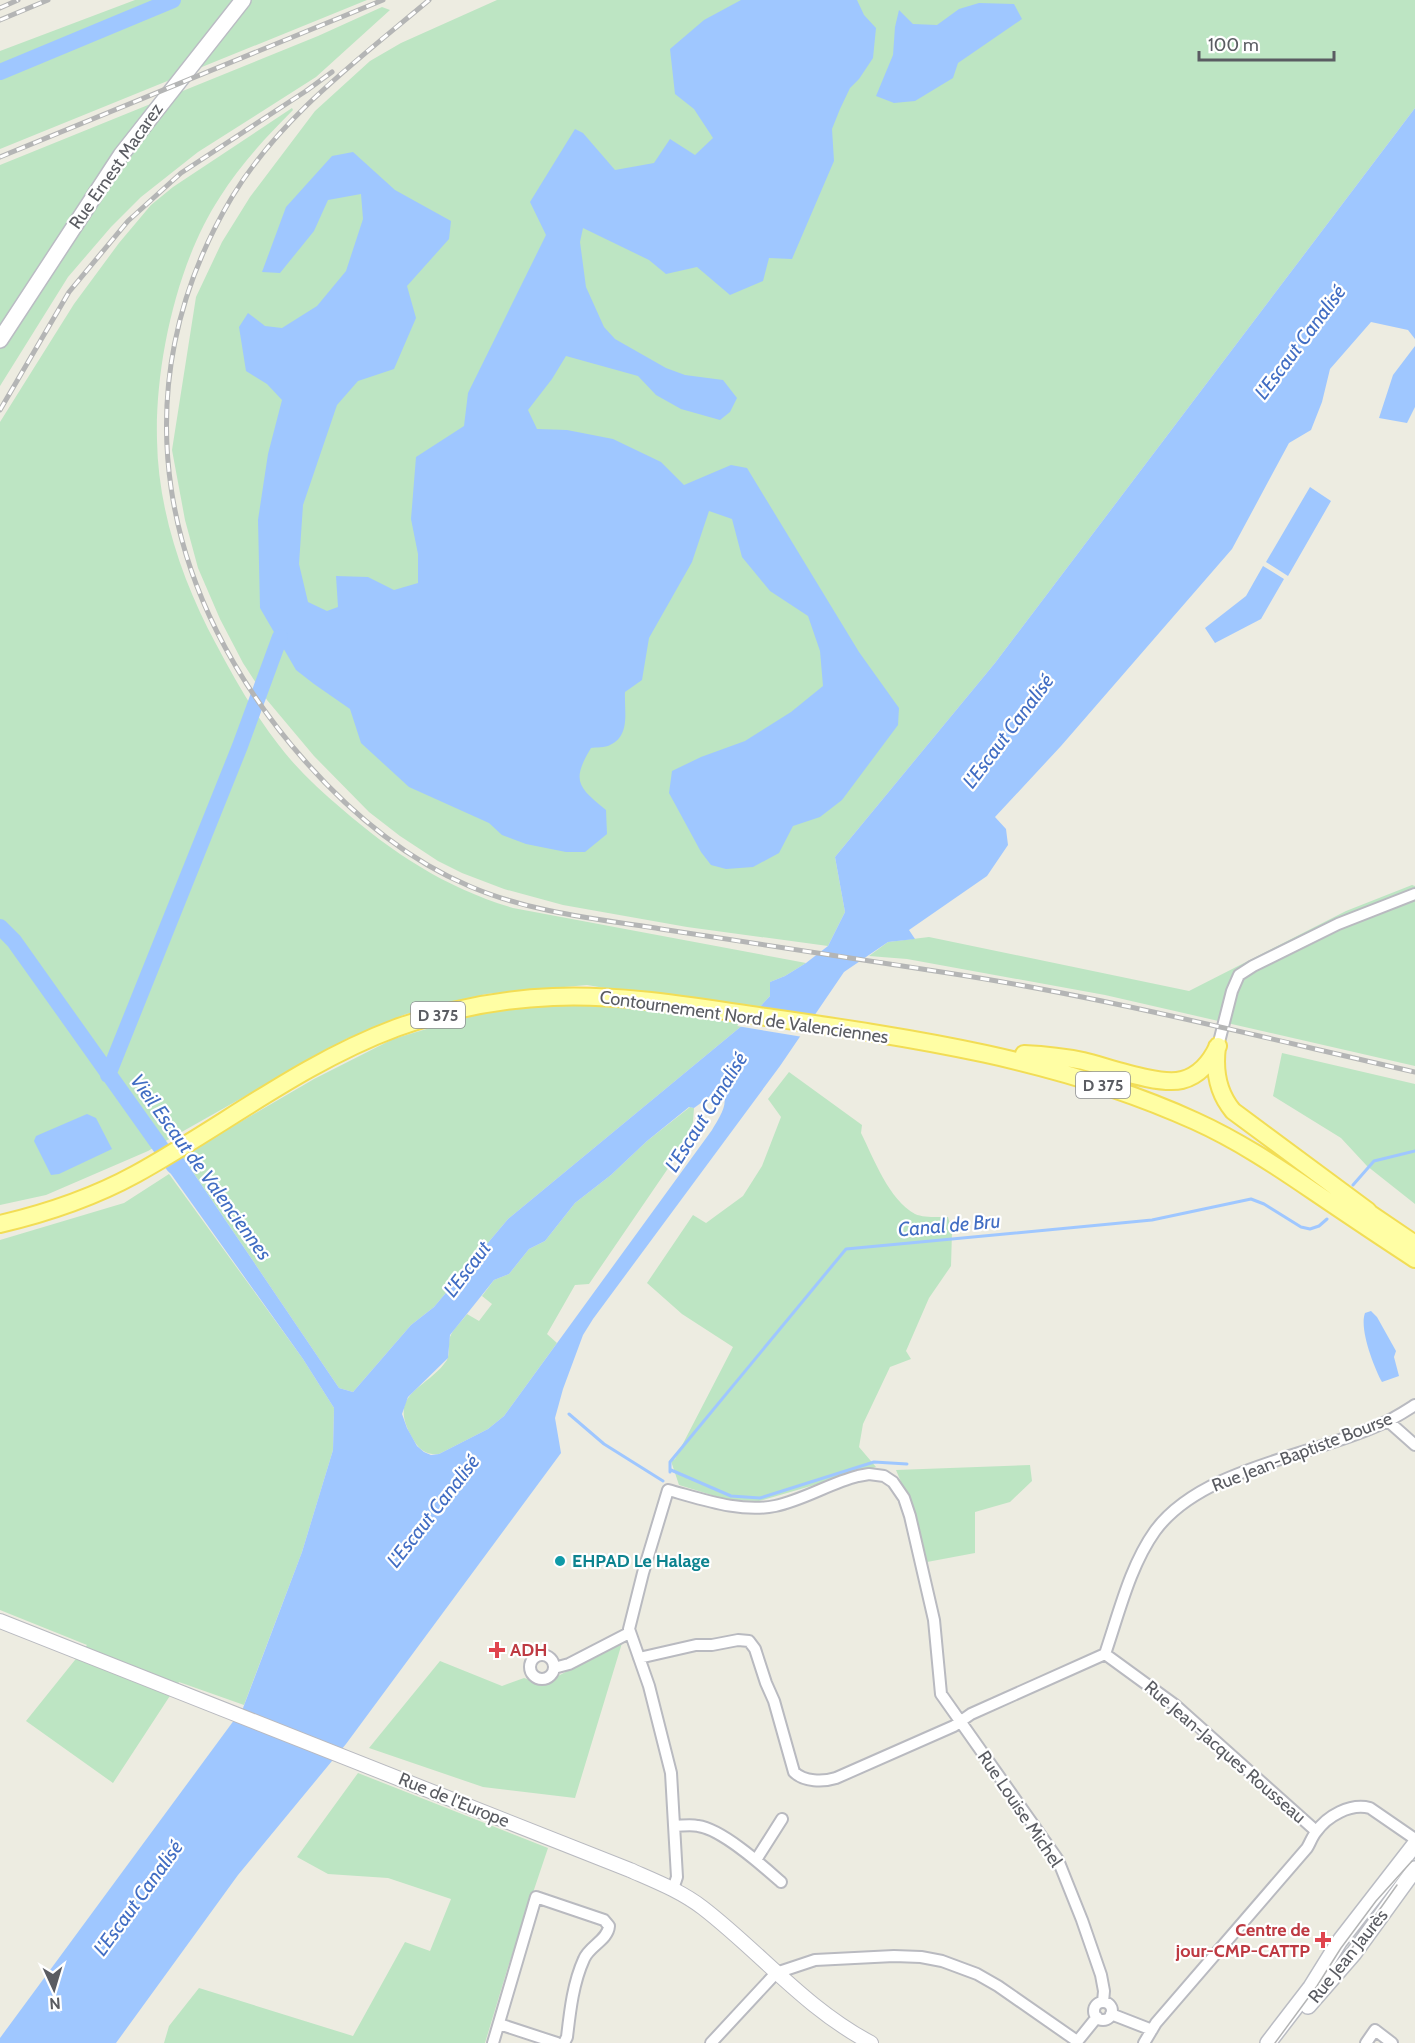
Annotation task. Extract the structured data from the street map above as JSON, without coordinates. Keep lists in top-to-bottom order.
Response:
{
  "streets": {
    "main road": [
      "Rue Ernest Macarez",
      "D 375",
      "Contournement Nord de Valenciennes",
      "Rue Jean Jaurès"
    ],
    "street": [
      "Rue Jean-Baptiste Bourse",
      "Rue Jean-Jacques Rousseau",
      "Rue de l'Europe",
      "Rue Louise Michel"
    ]
  },
  "crossings": [
    ["Rue Jean-Baptiste Bourse", "Rue Jean-Jacques Rousseau"]
  ],
  "water": [
    "L'Escaut Canalisé",
    "Vieil Escaut de Valenciennes",
    "Canal de Bru",
    "L'Escaut"
  ],
  "places": {
    "other": ["EHPAD Le Halage"],
    "health": ["ADH", "Centre de jour-CMP-CATTP"]
  },
  "scale_bar": "100 m",
  "north": "bottom"
}
